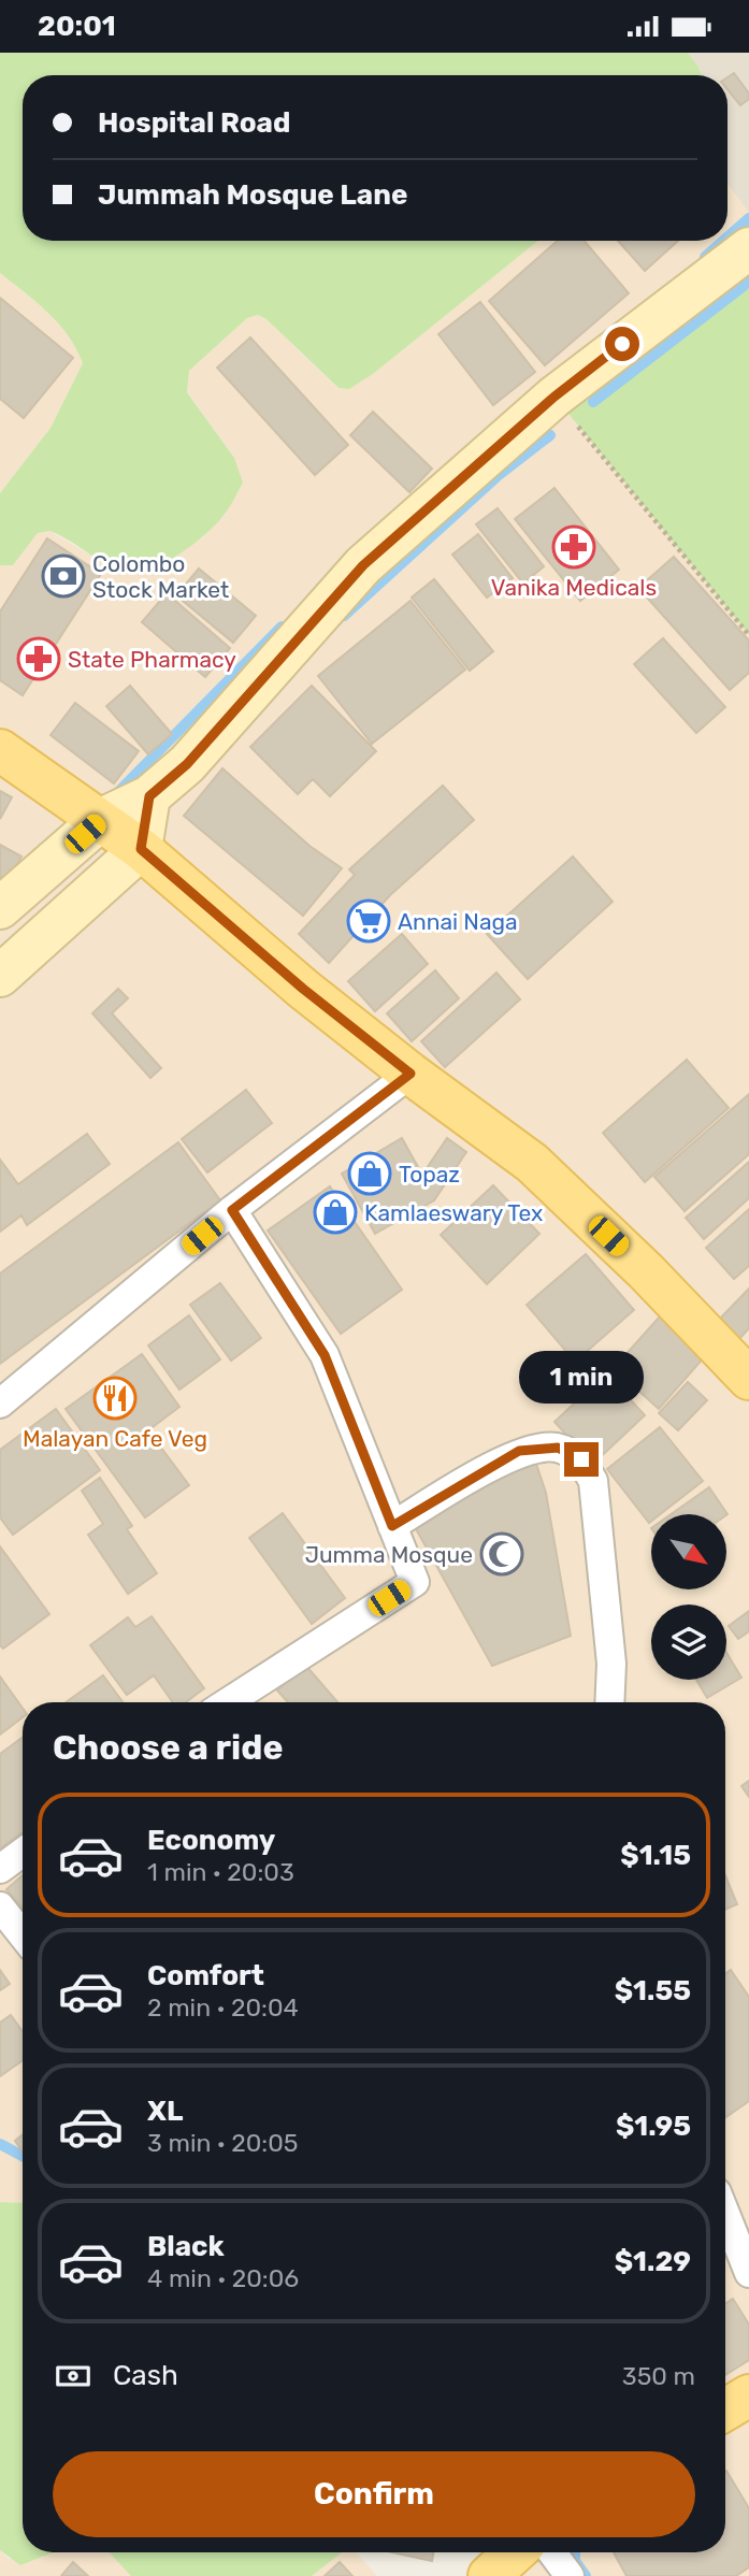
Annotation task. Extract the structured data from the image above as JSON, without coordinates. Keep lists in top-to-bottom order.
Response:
{
  "places": {
    "pharmacy": ["Vanika Medicals", "State Pharmacy"],
    "bank": ["Colombo Stock Market"],
    "supermarket": ["Annai Naga"],
    "shop": ["Topaz", "Kamlaeswary Tex"],
    "restaurant": ["Malayan Cafe Veg"],
    "mosque": ["Jumma Mosque"]
  },
  "north": "bottom right",
  "page": {
    "status": "20:01",
    "banner": ["Hospital Road", "Jummah Mosque Lane"],
    "bubble": "1 min",
    "heading": "Choose a ride",
    "list": [
      {
        "name": "Economy",
        "note": "1 min · 20:03",
        "value": "$1.15"
      },
      {
        "name": "Comfort",
        "note": "2 min · 20:04",
        "value": "$1.55"
      },
      {
        "name": "XL",
        "note": "3 min · 20:05",
        "value": "$1.95"
      },
      {
        "name": "Black",
        "note": "4 min · 20:06",
        "value": "$1.29"
      }
    ],
    "pay": ["Cash", "350 m"],
    "buttons": "Confirm"
  }
}
